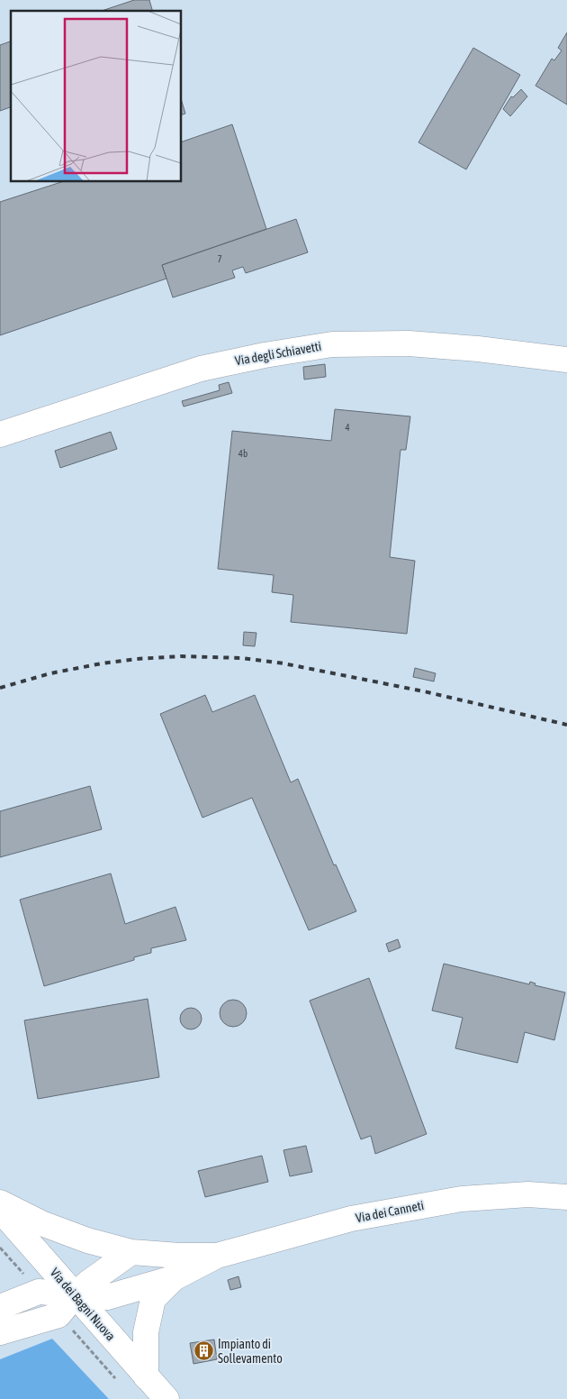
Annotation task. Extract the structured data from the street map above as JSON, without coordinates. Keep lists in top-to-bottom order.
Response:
{
  "streets": {
    "street": ["Via degli Schiavetti", "Via dei Canneti", "Via dei Bagni Nuova"]
  },
  "crossings": [
    ["Via dei Canneti", "Via dei Bagni Nuova"]
  ],
  "places": {
    "building": ["Impianto di Sollevamento"]
  },
  "house_numbers": ["7", "4", "4b"]
}
